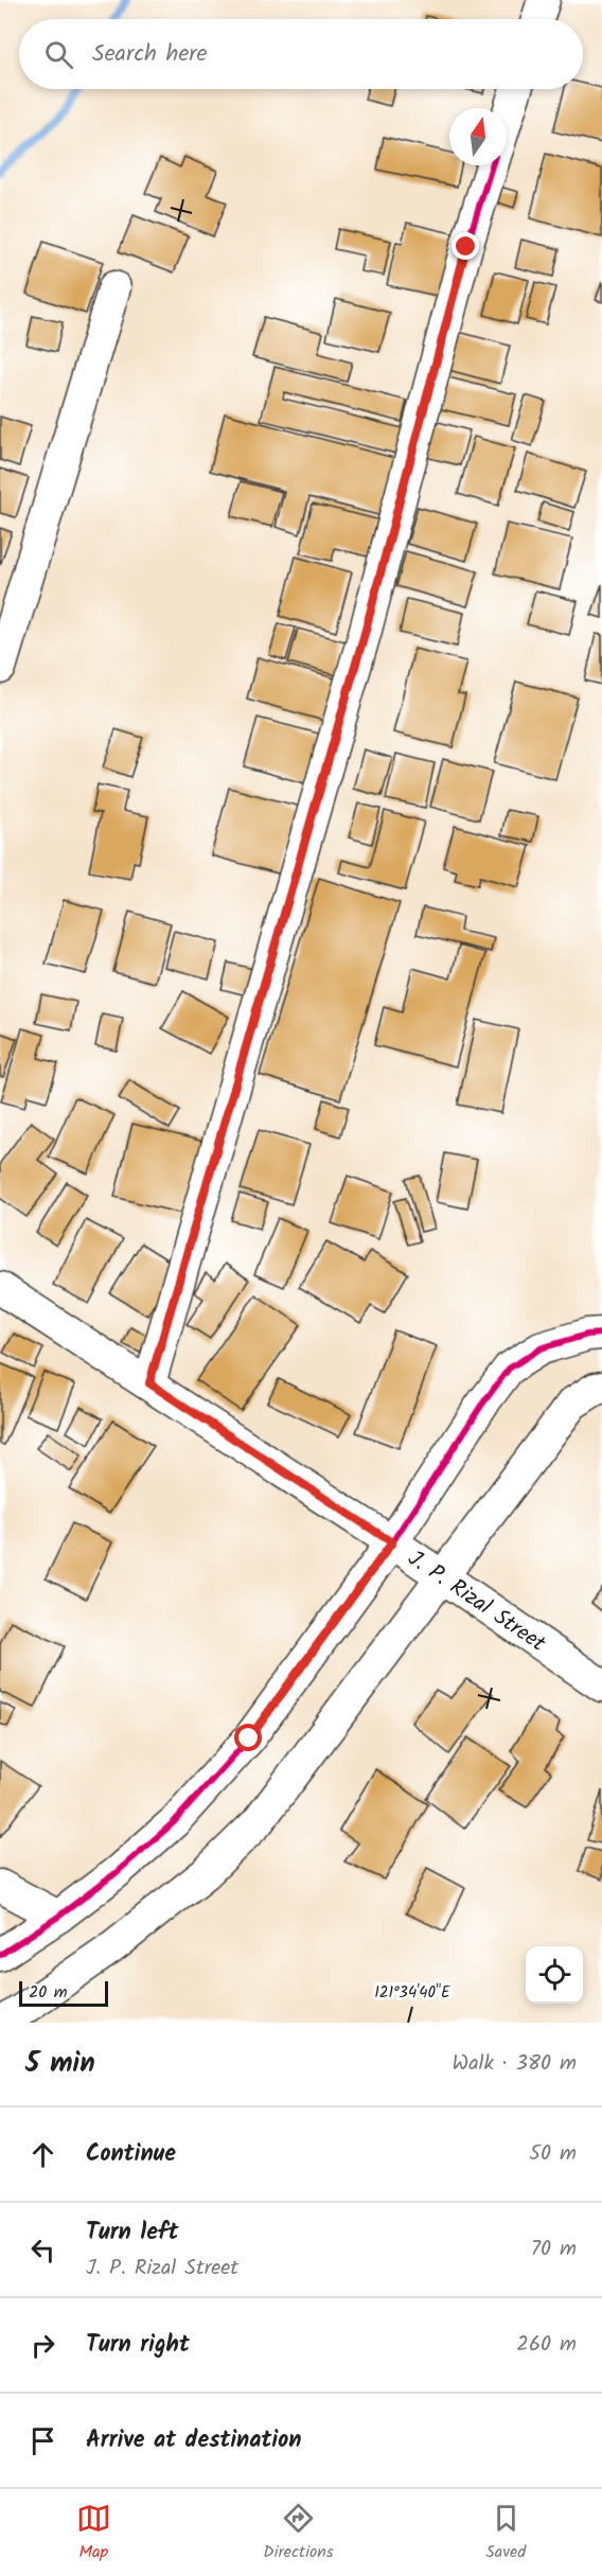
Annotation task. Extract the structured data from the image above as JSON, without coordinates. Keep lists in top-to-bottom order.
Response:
{
  "streets": {
    "street": ["J. P. Rizal Street"]
  },
  "scale_bar": "20 m",
  "north": "top",
  "page": {
    "search": "Search here",
    "scale": "20 m",
    "heading": ["5 min", "Walk · 380 m"],
    "list": [
      ["Continue", "50 m"],
      ["Turn left", "J. P. Rizal Street", "70 m"],
      ["Turn right", "260 m"],
      "Arrive at destination"
    ],
    "nav": ["Map", "Directions", "Saved"]
  },
  "coordinates": ["121°34'40\"E"]
}
